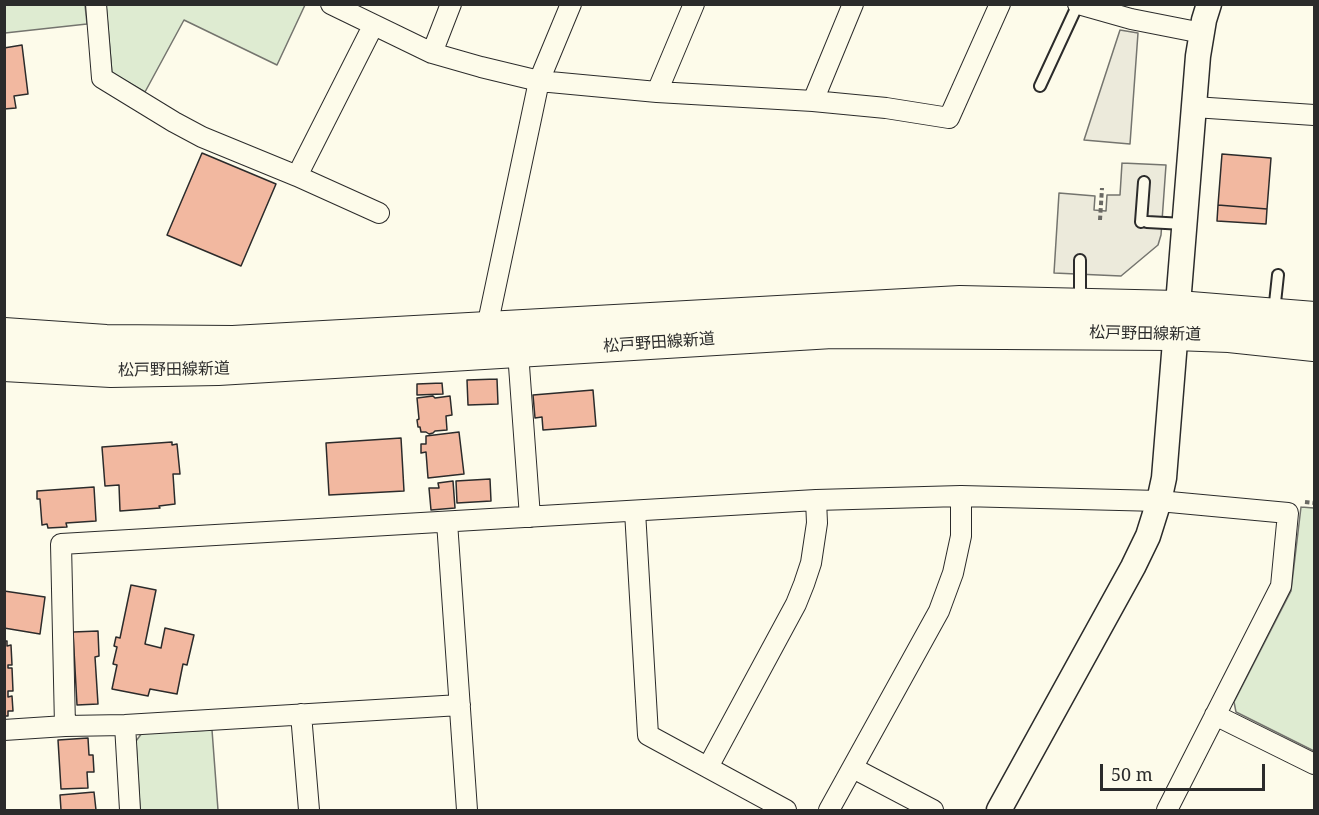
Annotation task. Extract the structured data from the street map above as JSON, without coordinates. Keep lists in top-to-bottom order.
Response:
{
  "streets": {
    "main road": ["松戸野田線新道"]
  },
  "scale_bar": "50 m"
}
